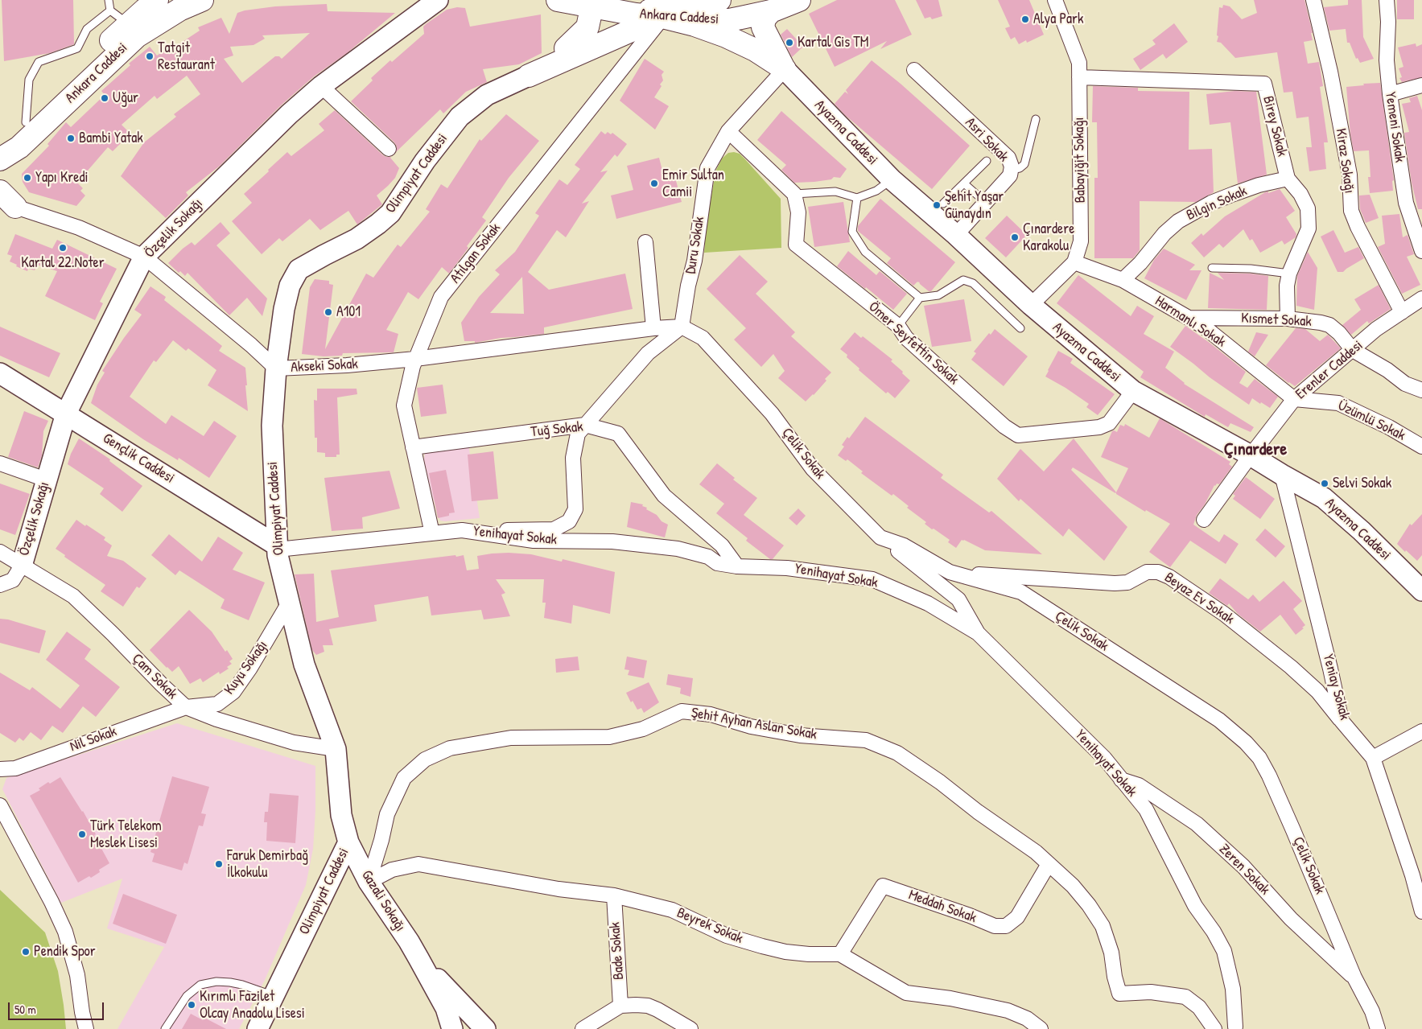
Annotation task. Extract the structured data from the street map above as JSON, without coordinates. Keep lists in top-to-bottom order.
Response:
{
  "streets": {
    "main road": ["Ankara Caddesi"],
    "street": [
      "Birey Sokak",
      "Yemeni Sokak",
      "Ayazma Caddesi",
      "Asri Sokak",
      "Babayiğit Sokağı",
      "Kiraz Sokağı",
      "Olimpiyat Caddesi",
      "Bilgin Sokak",
      "Özçelik Sokağı",
      "Duru Sokak",
      "Atılgan Sokak",
      "Kısmet Sokak",
      "Harmanlı Sokak",
      "Ömer Seyfettin Sokak",
      "Akseki Sokak",
      "Erenler Caddesi",
      "Üzümlü Sokak",
      "Tuğ Sokak",
      "Çelik Sokak",
      "Gençlik Caddesi",
      "Yenihayat Sokak",
      "Beyaz Ev Sokak",
      "Kuyu Sokağı",
      "Çam Sokak",
      "Yeniay Sokak",
      "Şehit Ayhan Aslan Sokak",
      "Nil Sokak",
      "Zeren Sokak",
      "Gazali Sokağı",
      "Meddah Sokak",
      "Beyrek Sokak",
      "Bade Sokak"
    ]
  },
  "crossings": [
    ["Ankara Caddesi", "Atılgan Sokak"],
    ["Birey Sokak", "Babayiğit Sokağı"],
    ["Birey Sokak", "Bilgin Sokak"],
    ["Birey Sokak", "Kısmet Sokak"],
    ["Ayazma Caddesi", "Asri Sokak"],
    ["Ayazma Caddesi", "Duru Sokak"],
    ["Ayazma Caddesi", "Ömer Seyfettin Sokak"],
    ["Ayazma Caddesi", "Erenler Caddesi"],
    ["Ayazma Caddesi", "Yeniay Sokak"],
    ["Babayiğit Sokağı", "Harmanlı Sokak"],
    ["Kiraz Sokağı", "Erenler Caddesi"],
    ["Olimpiyat Caddesi", "Akseki Sokak"],
    ["Olimpiyat Caddesi", "Gençlik Caddesi"],
    ["Olimpiyat Caddesi", "Yenihayat Sokak"],
    ["Olimpiyat Caddesi", "Kuyu Sokağı"],
    ["Olimpiyat Caddesi", "Çam Sokak"],
    ["Olimpiyat Caddesi", "Gazali Sokağı"],
    ["Bilgin Sokak", "Harmanlı Sokak"],
    ["Özçelik Sokağı", "Akseki Sokak"],
    ["Özçelik Sokağı", "Gençlik Caddesi"],
    ["Özçelik Sokağı", "Çam Sokak"],
    ["Duru Sokak", "Akseki Sokak"],
    ["Duru Sokak", "Çelik Sokak"],
    ["Atılgan Sokak", "Akseki Sokak"],
    ["Atılgan Sokak", "Tuğ Sokak"],
    ["Atılgan Sokak", "Yenihayat Sokak"],
    ["Kısmet Sokak", "Harmanlı Sokak"],
    ["Kısmet Sokak", "Erenler Caddesi"],
    ["Harmanlı Sokak", "Erenler Caddesi"],
    ["Harmanlı Sokak", "Üzümlü Sokak"],
    ["Akseki Sokak", "Çelik Sokak"],
    ["Erenler Caddesi", "Üzümlü Sokak"],
    ["Tuğ Sokak", "Yenihayat Sokak"],
    ["Çelik Sokak", "Beyaz Ev Sokak"],
    ["Çelik Sokak", "Zeren Sokak"],
    ["Gençlik Caddesi", "Yenihayat Sokak"],
    ["Yenihayat Sokak", "Zeren Sokak"],
    ["Beyaz Ev Sokak", "Yeniay Sokak"],
    ["Kuyu Sokağı", "Çam Sokak"],
    ["Kuyu Sokağı", "Nil Sokak"],
    ["Çam Sokak", "Nil Sokak"],
    ["Şehit Ayhan Aslan Sokak", "Gazali Sokağı"],
    ["Şehit Ayhan Aslan Sokak", "Meddah Sokak"],
    ["Şehit Ayhan Aslan Sokak", "Beyrek Sokak"],
    ["Gazali Sokağı", "Beyrek Sokak"],
    ["Meddah Sokak", "Beyrek Sokak"],
    ["Beyrek Sokak", "Bade Sokak"]
  ],
  "districts": ["Çınardere"],
  "places": [
    "Alya Park",
    "Kartal Gis TM",
    "Tatgit Restaurant",
    "Uğur",
    "Bambi Yatak",
    "Yapı Kredi",
    "Emir Sultan Camii",
    "Şehit Yaşar Günaydın",
    "Çınardere Karakolu",
    "Kartal 22.Noter",
    "A101",
    "Selvi Sokak",
    "Türk Telekom Meslek Lisesi",
    "Faruk Demirbağ İlkokulu",
    "Pendik Spor",
    "Kırımlı Fazilet Olcay Anadolu Lisesi"
  ],
  "scale_bar": "50 m"
}
